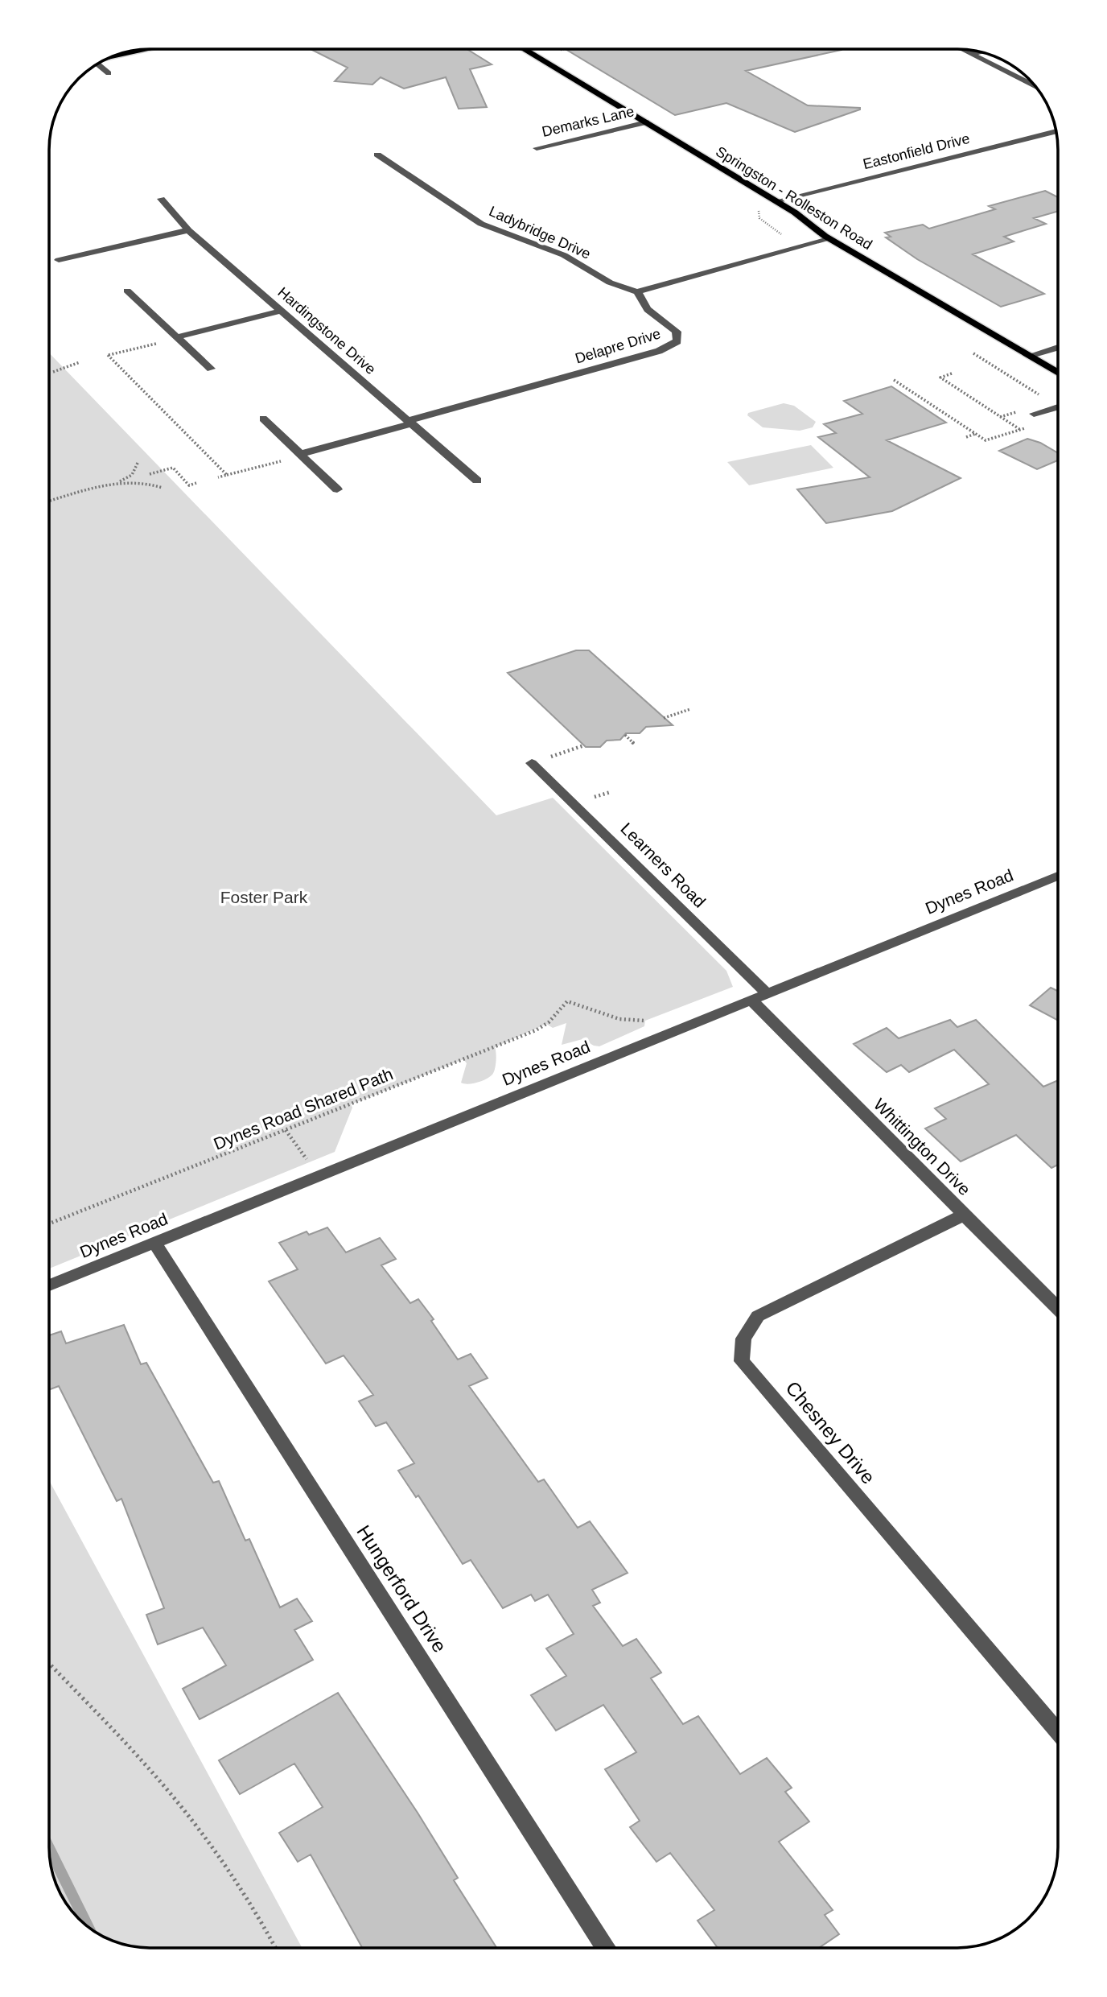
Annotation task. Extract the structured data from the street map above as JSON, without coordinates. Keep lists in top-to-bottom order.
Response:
{
  "streets": {
    "main road": ["Springston - Rolleston Road"],
    "street": [
      "Demarks Lane",
      "Eastonfield Drive",
      "Ladybridge Drive",
      "Hardingstone Drive",
      "Delapre Drive",
      "Learners Road",
      "Dynes Road",
      "Whittington Drive",
      "Chesney Drive",
      "Hungerford Drive"
    ],
    "path": ["Dynes Road Shared Path"]
  },
  "crossings": [
    ["Demarks Lane", "Springston - Rolleston Road"],
    ["Eastonfield Drive", "Springston - Rolleston Road"],
    ["Ladybridge Drive", "Delapre Drive"],
    ["Hardingstone Drive", "Delapre Drive"],
    ["Learners Road", "Dynes Road"],
    ["Dynes Road", "Whittington Drive"],
    ["Dynes Road", "Hungerford Drive"],
    ["Whittington Drive", "Chesney Drive"]
  ],
  "parks": ["Foster Park"]
}
